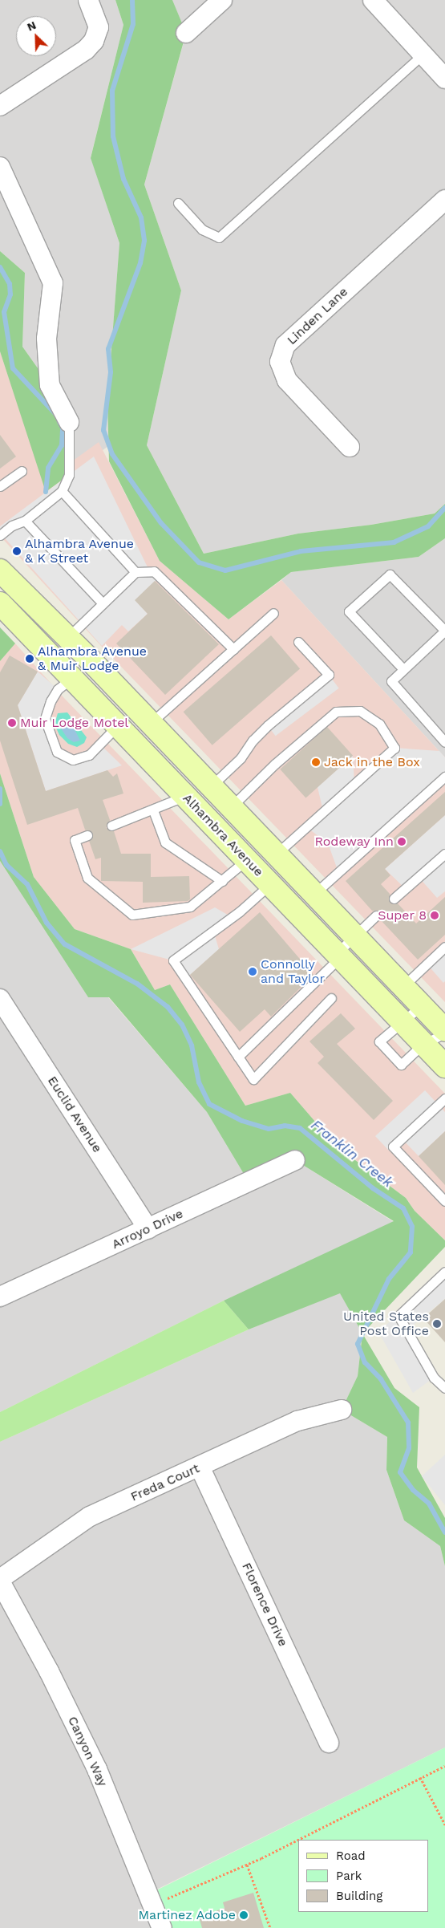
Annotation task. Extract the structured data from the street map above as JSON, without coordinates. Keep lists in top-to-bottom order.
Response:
{
  "streets": {
    "main road": ["Alhambra Avenue"],
    "street": [
      "Linden Lane",
      "Euclid Avenue",
      "Arroyo Drive",
      "Freda Court",
      "Florence Drive",
      "Canyon Way"
    ]
  },
  "crossings": [
    ["Euclid Avenue", "Arroyo Drive"],
    ["Freda Court", "Florence Drive"],
    ["Freda Court", "Canyon Way"]
  ],
  "water": ["Franklin Creek"],
  "places": [
    "Alhambra Avenue & K Street",
    "Alhambra Avenue & Muir Lodge",
    "Muir Lodge Motel",
    "Jack in the Box",
    "Rodeway Inn",
    "Super 8",
    "Connolly and Taylor",
    "United States Post Office",
    "Martinez Adobe"
  ],
  "legend": ["Road", "Park", "Building"],
  "north": "top left"
}
